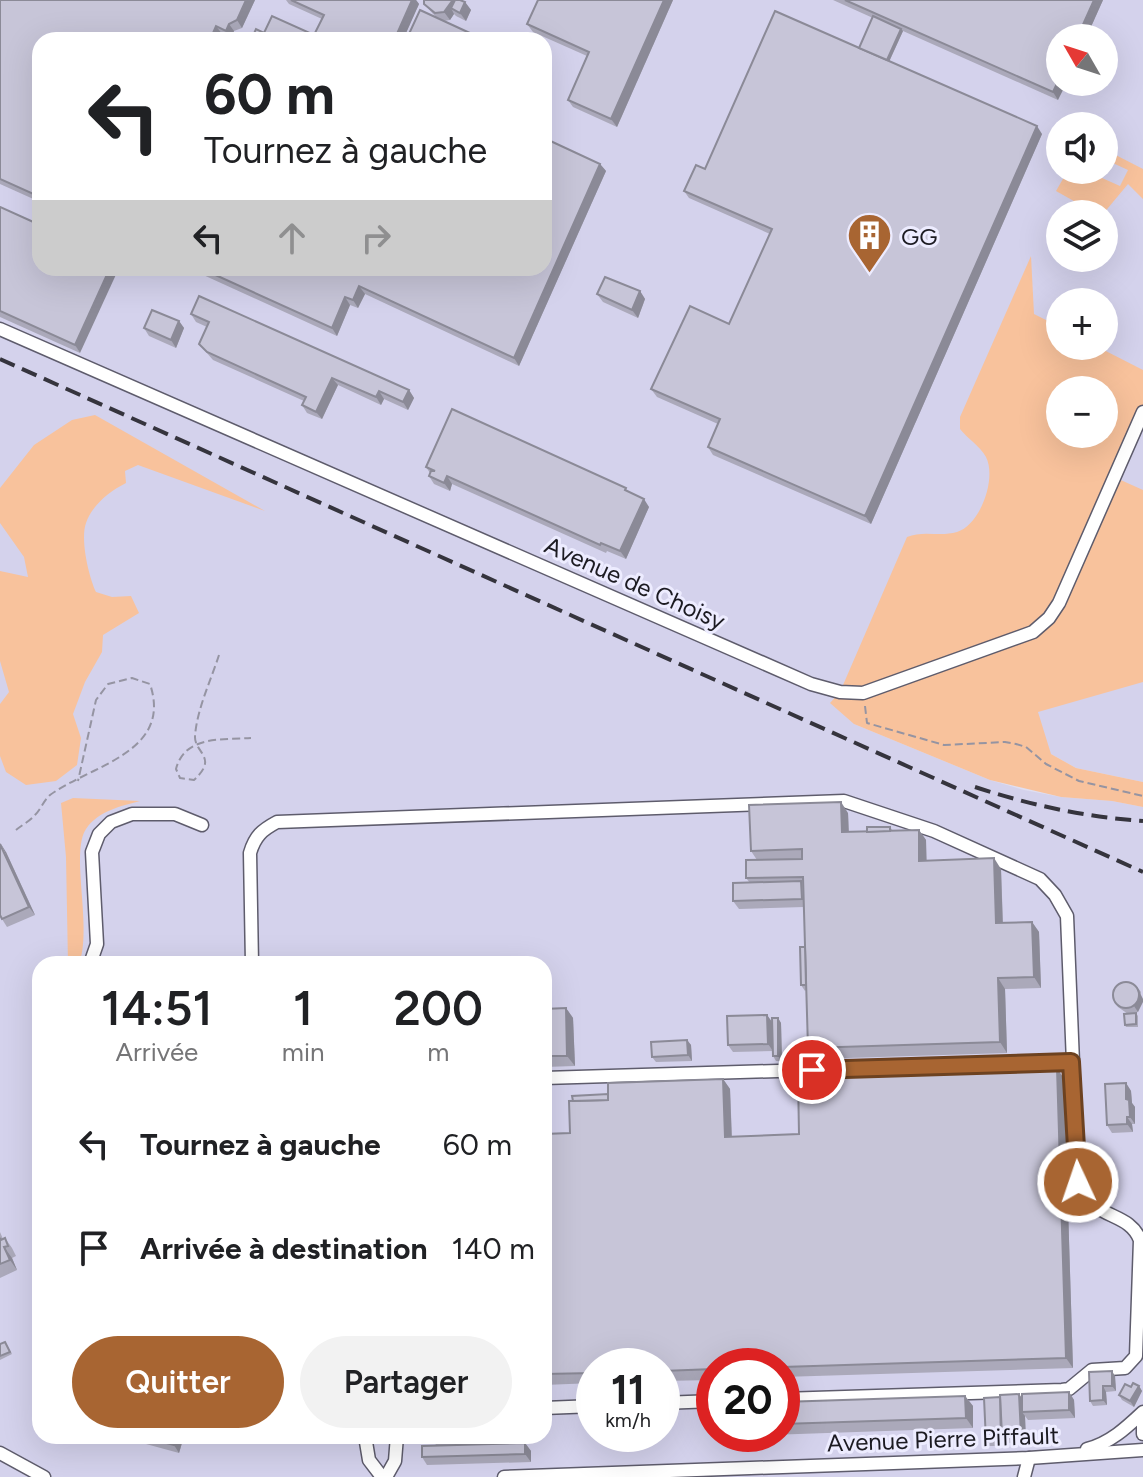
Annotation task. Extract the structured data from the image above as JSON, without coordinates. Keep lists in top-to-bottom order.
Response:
{
  "streets": {
    "street": ["Avenue de Choisy", "Avenue Pierre Piffault"]
  },
  "places": {
    "building": ["GG"]
  },
  "north": "top left",
  "page": {
    "map_buttons": ["+", "−"],
    "turn": ["60 m", "Tournez à gauche"],
    "eta": [
      "14:51",
      "Arrivée",
      "1",
      "min",
      "200",
      "m"
    ],
    "list": [
      {
        "name": "Tournez à gauche",
        "value": "60 m"
      },
      {
        "name": "Arrivée à destination",
        "value": "140 m"
      }
    ],
    "buttons": ["Quitter", "Partager"],
    "speed": "11 km/h",
    "limit": "20"
  }
}
